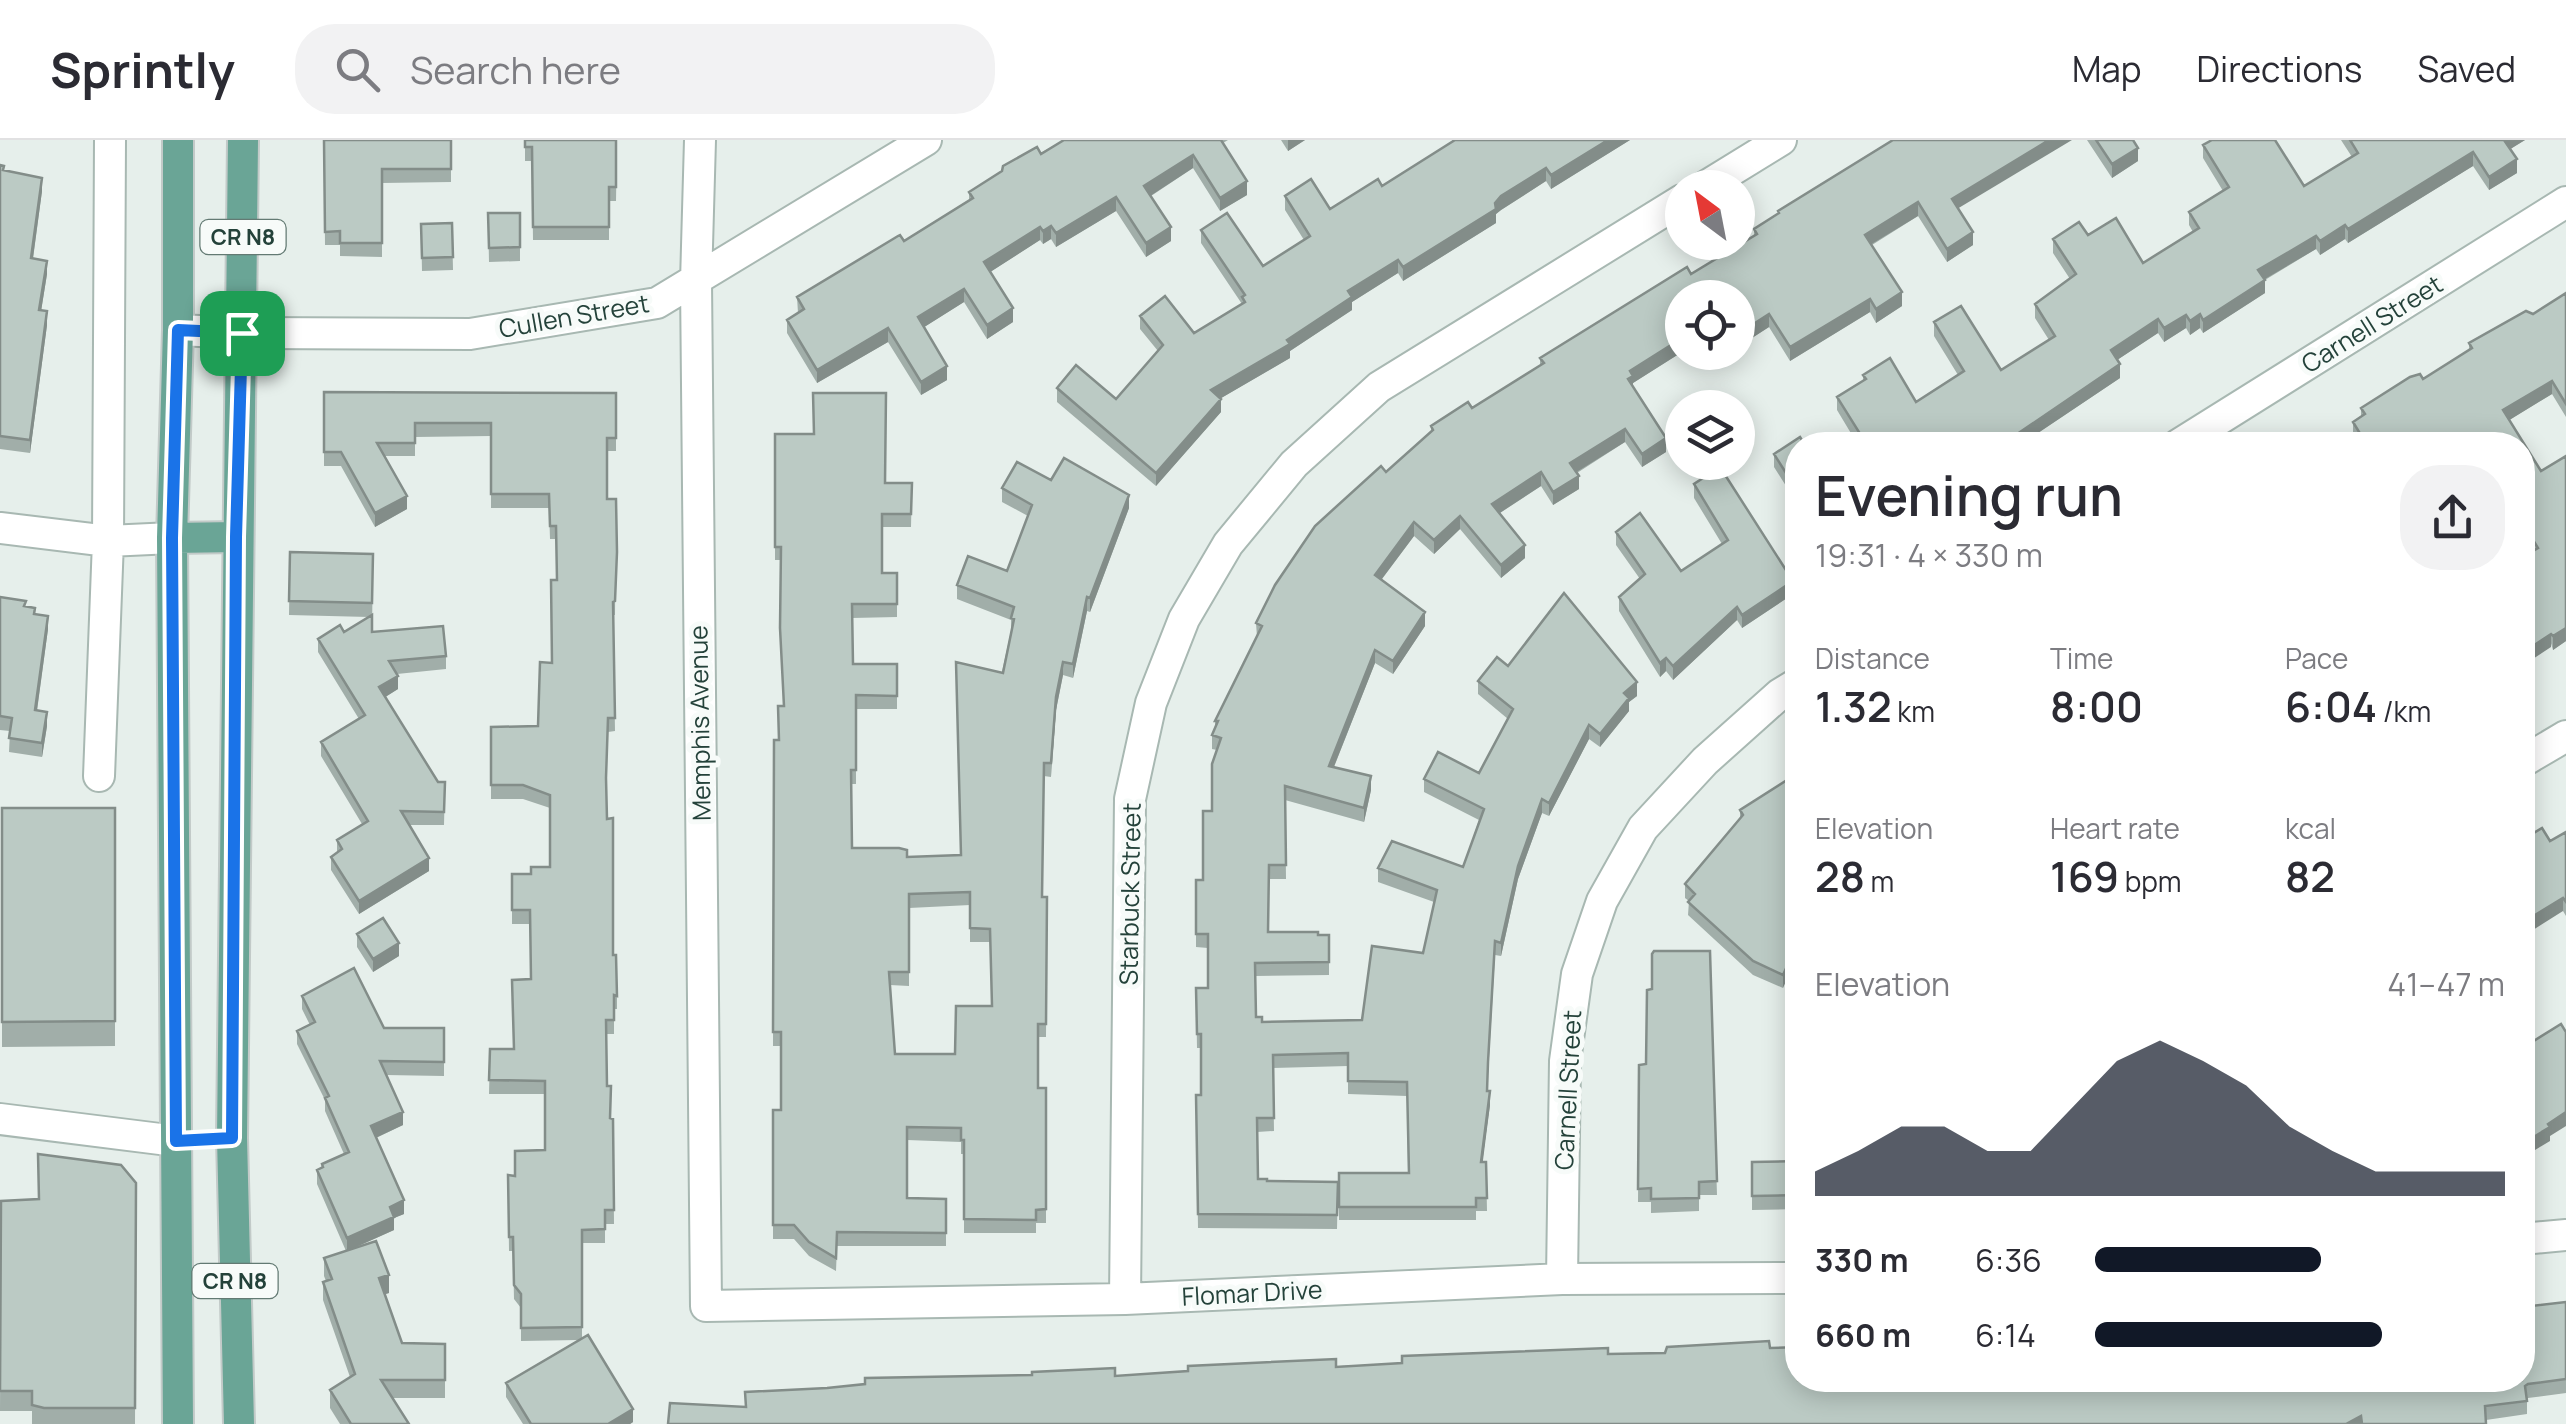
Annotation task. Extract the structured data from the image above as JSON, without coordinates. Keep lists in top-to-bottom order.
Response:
{
  "streets": {
    "main road": ["CR N8"],
    "street": [
      "Cullen Street",
      "Carnell Street",
      "Memphis Avenue",
      "Starbuck Street",
      "Flomar Drive"
    ]
  },
  "crossings": [
    ["CR N8", "Cullen Street"],
    ["Cullen Street", "Memphis Avenue"],
    ["Carnell Street", "Flomar Drive"],
    ["Memphis Avenue", "Flomar Drive"],
    ["Starbuck Street", "Flomar Drive"]
  ],
  "north": "top left",
  "page": {
    "header": "Sprintly",
    "search": "Search here",
    "nav": ["Map", "Directions", "Saved"],
    "heading": ["Evening run", "19:31 · 4 × 330 m"],
    "stats": [
      ["Distance", "1.32 km"],
      ["Time", "8:00"],
      ["Pace", "6:04 /km"],
      ["Elevation", "28 m"],
      ["Heart rate", "169 bpm"],
      ["kcal", "82"]
    ],
    "chart": ["Elevation", "41–47 m"],
    "list": [
      {
        "name": "330 m",
        "note": "6:36"
      },
      {
        "name": "660 m",
        "note": "6:14"
      }
    ]
  }
}
